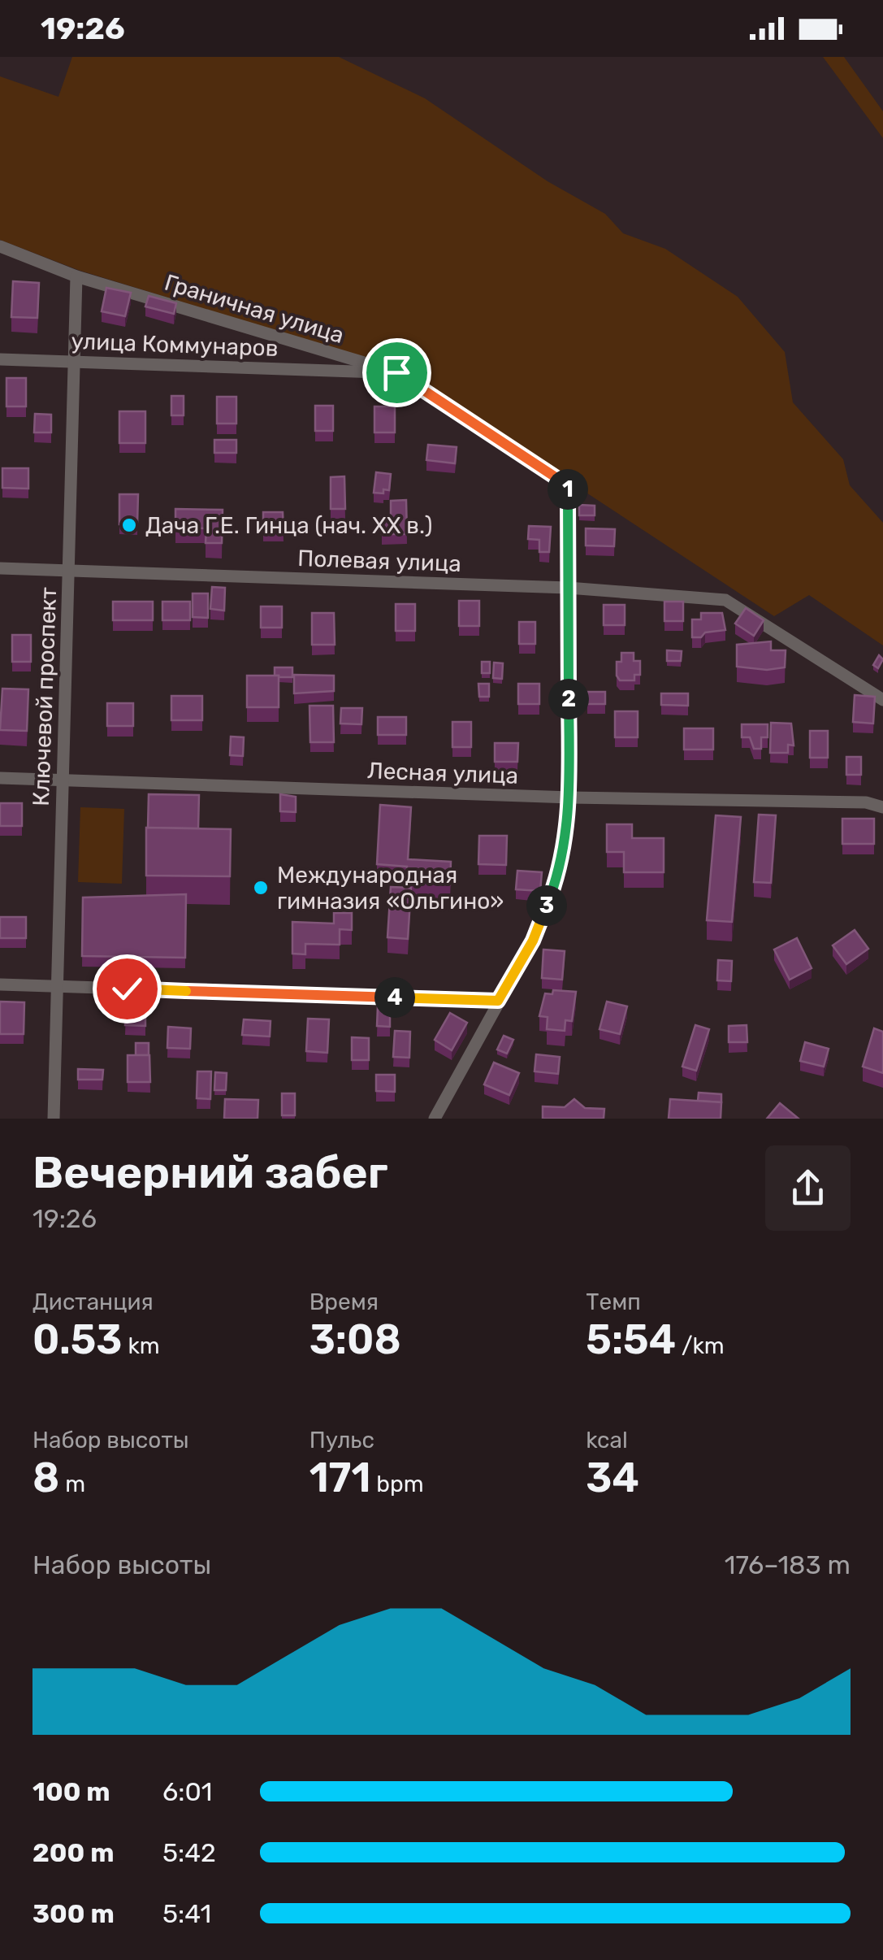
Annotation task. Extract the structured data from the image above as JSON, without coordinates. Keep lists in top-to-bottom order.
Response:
{
  "streets": {
    "street": [
      "Граничная улица",
      "улица Коммунаров",
      "Полевая улица",
      "Ключевой проспект",
      "Лесная улица"
    ]
  },
  "crossings": [
    ["Граничная улица", "улица Коммунаров"],
    ["Граничная улица", "Полевая улица"],
    ["Граничная улица", "Ключевой проспект"],
    ["улица Коммунаров", "Ключевой проспект"],
    ["Полевая улица", "Ключевой проспект"],
    ["Ключевой проспект", "Лесная улица"]
  ],
  "places": ["Дача Г.Е. Гинца (нач. XX в.)", "Международная гимназия «Ольгино»"],
  "page": {
    "status": "19:26",
    "pins": [
      "1",
      "2",
      "3",
      "4"
    ],
    "heading": ["Вечерний забег", "19:26"],
    "stats": [
      ["Дистанция", "0.53 km"],
      ["Время", "3:08"],
      ["Темп", "5:54 /km"],
      ["Набор высоты", "8 m"],
      ["Пульс", "171 bpm"],
      ["kcal", "34"]
    ],
    "chart": ["Набор высоты", "176–183 m"],
    "list": [
      {
        "name": "100 m",
        "note": "6:01"
      },
      {
        "name": "200 m",
        "note": "5:42"
      },
      {
        "name": "300 m",
        "note": "5:41"
      }
    ]
  }
}
